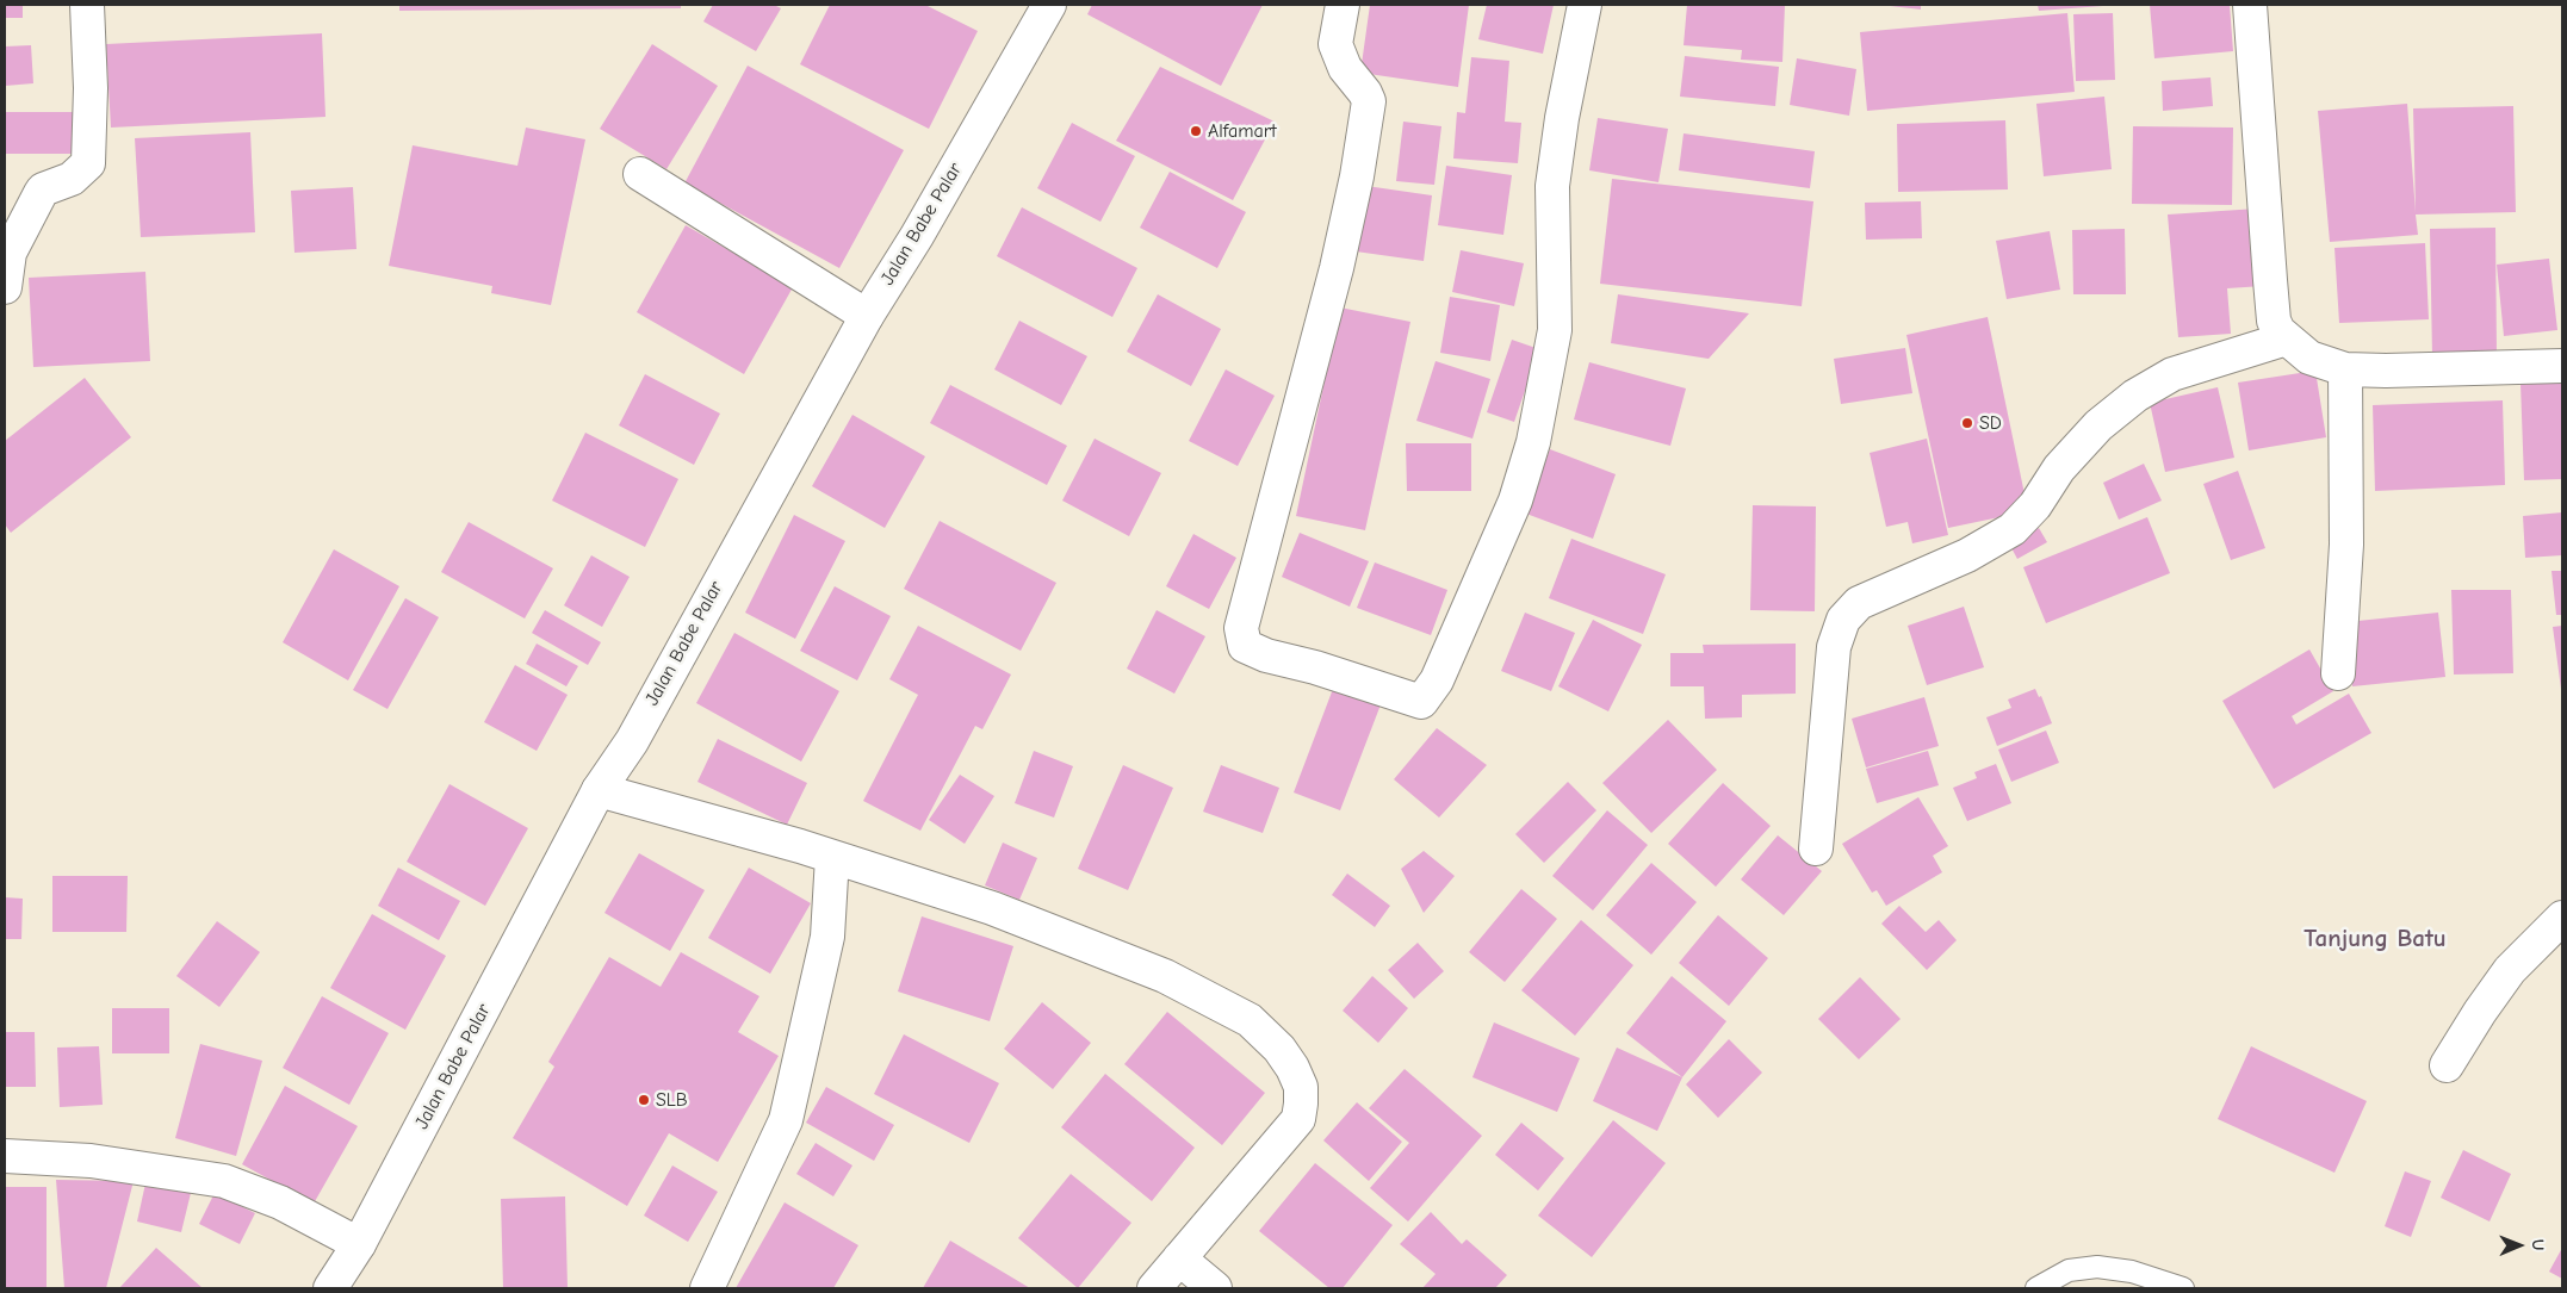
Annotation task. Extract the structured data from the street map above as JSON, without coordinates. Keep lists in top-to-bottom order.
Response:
{
  "streets": {
    "street": ["Jalan Babe Palar"]
  },
  "districts": ["Tanjung Batu"],
  "places": ["Alfamart", "SD", "SLB"],
  "north": "right"
}
